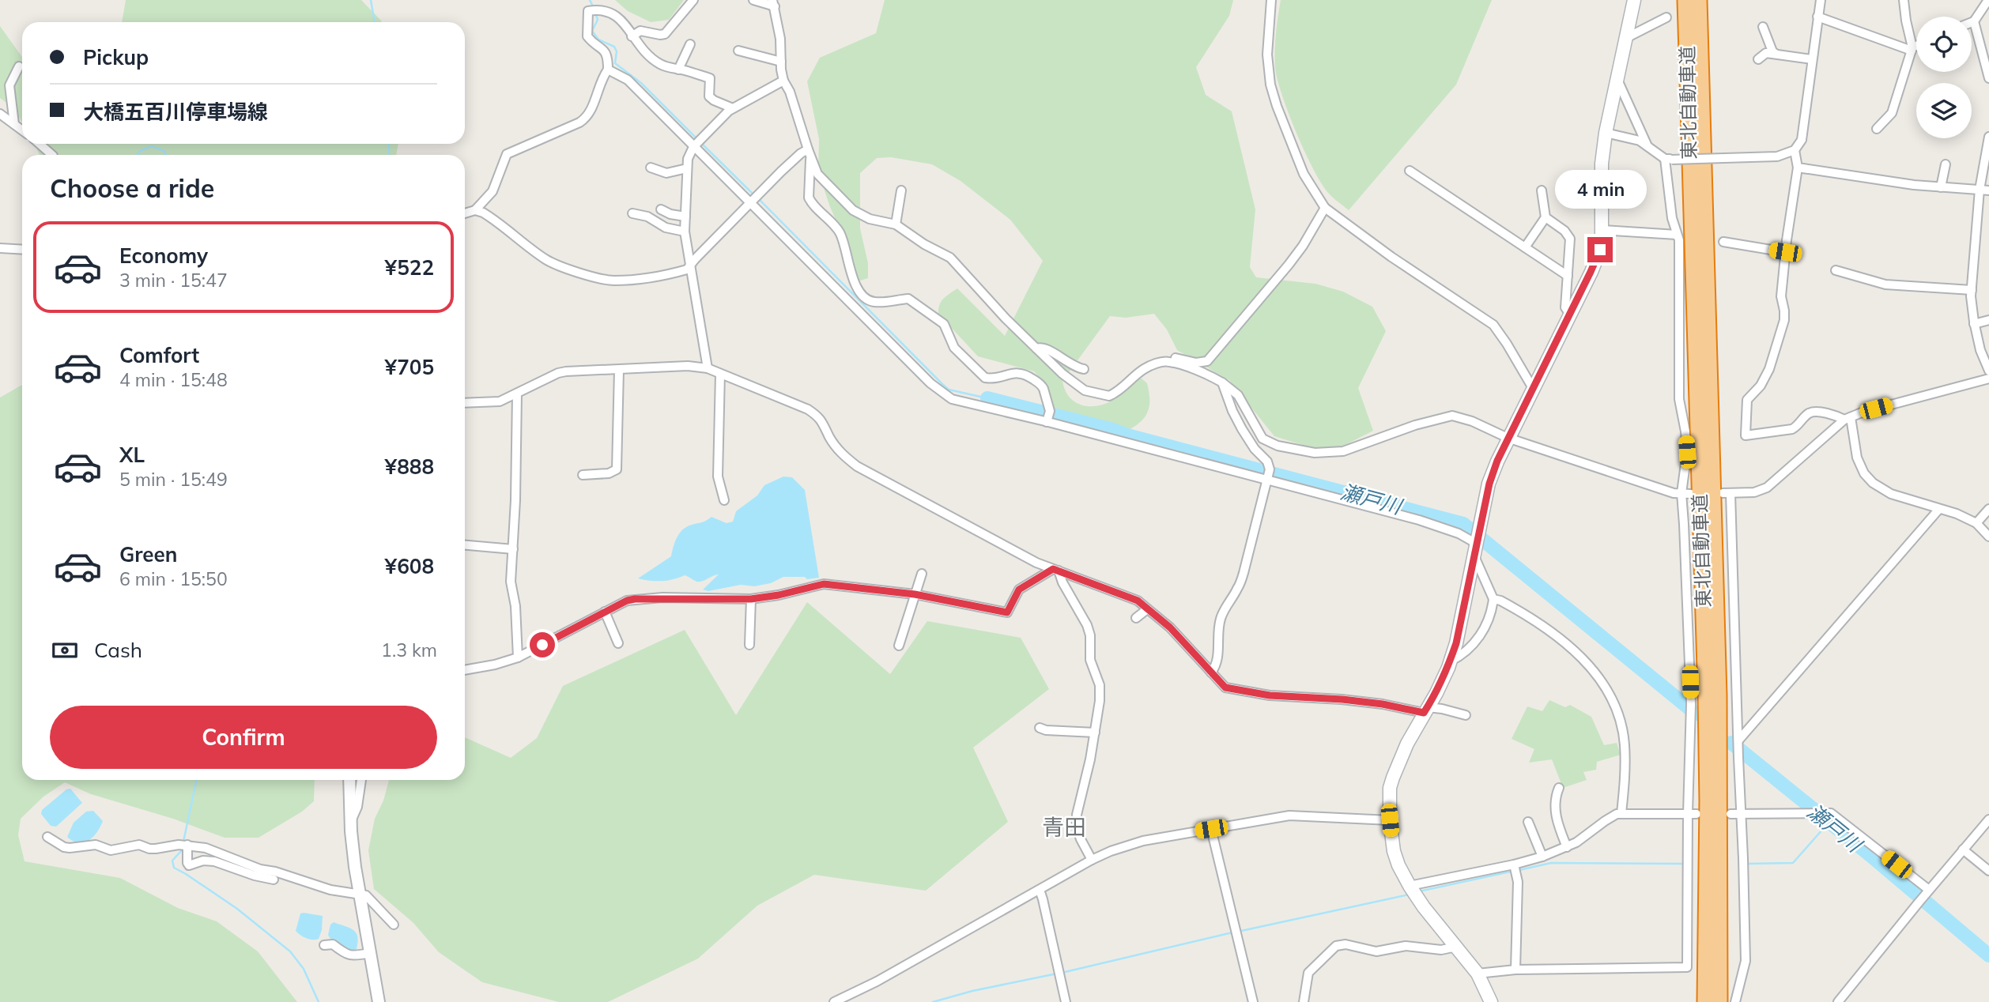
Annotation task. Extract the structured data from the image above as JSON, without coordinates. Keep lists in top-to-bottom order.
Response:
{
  "streets": {
    "highway": ["東北自動車道"]
  },
  "districts": ["青田"],
  "water": ["瀬戸川"],
  "page": {
    "banner": ["Pickup", "大橋五百川停車場線"],
    "heading": "Choose a ride",
    "bubble": "4 min",
    "list": [
      {
        "name": "Economy",
        "note": "3 min · 15:47",
        "value": "¥522"
      },
      {
        "name": "Comfort",
        "note": "4 min · 15:48",
        "value": "¥705"
      },
      {
        "name": "XL",
        "note": "5 min · 15:49",
        "value": "¥888"
      },
      {
        "name": "Green",
        "note": "6 min · 15:50",
        "value": "¥608"
      }
    ],
    "pay": ["Cash", "1.3 km"],
    "buttons": "Confirm"
  }
}
